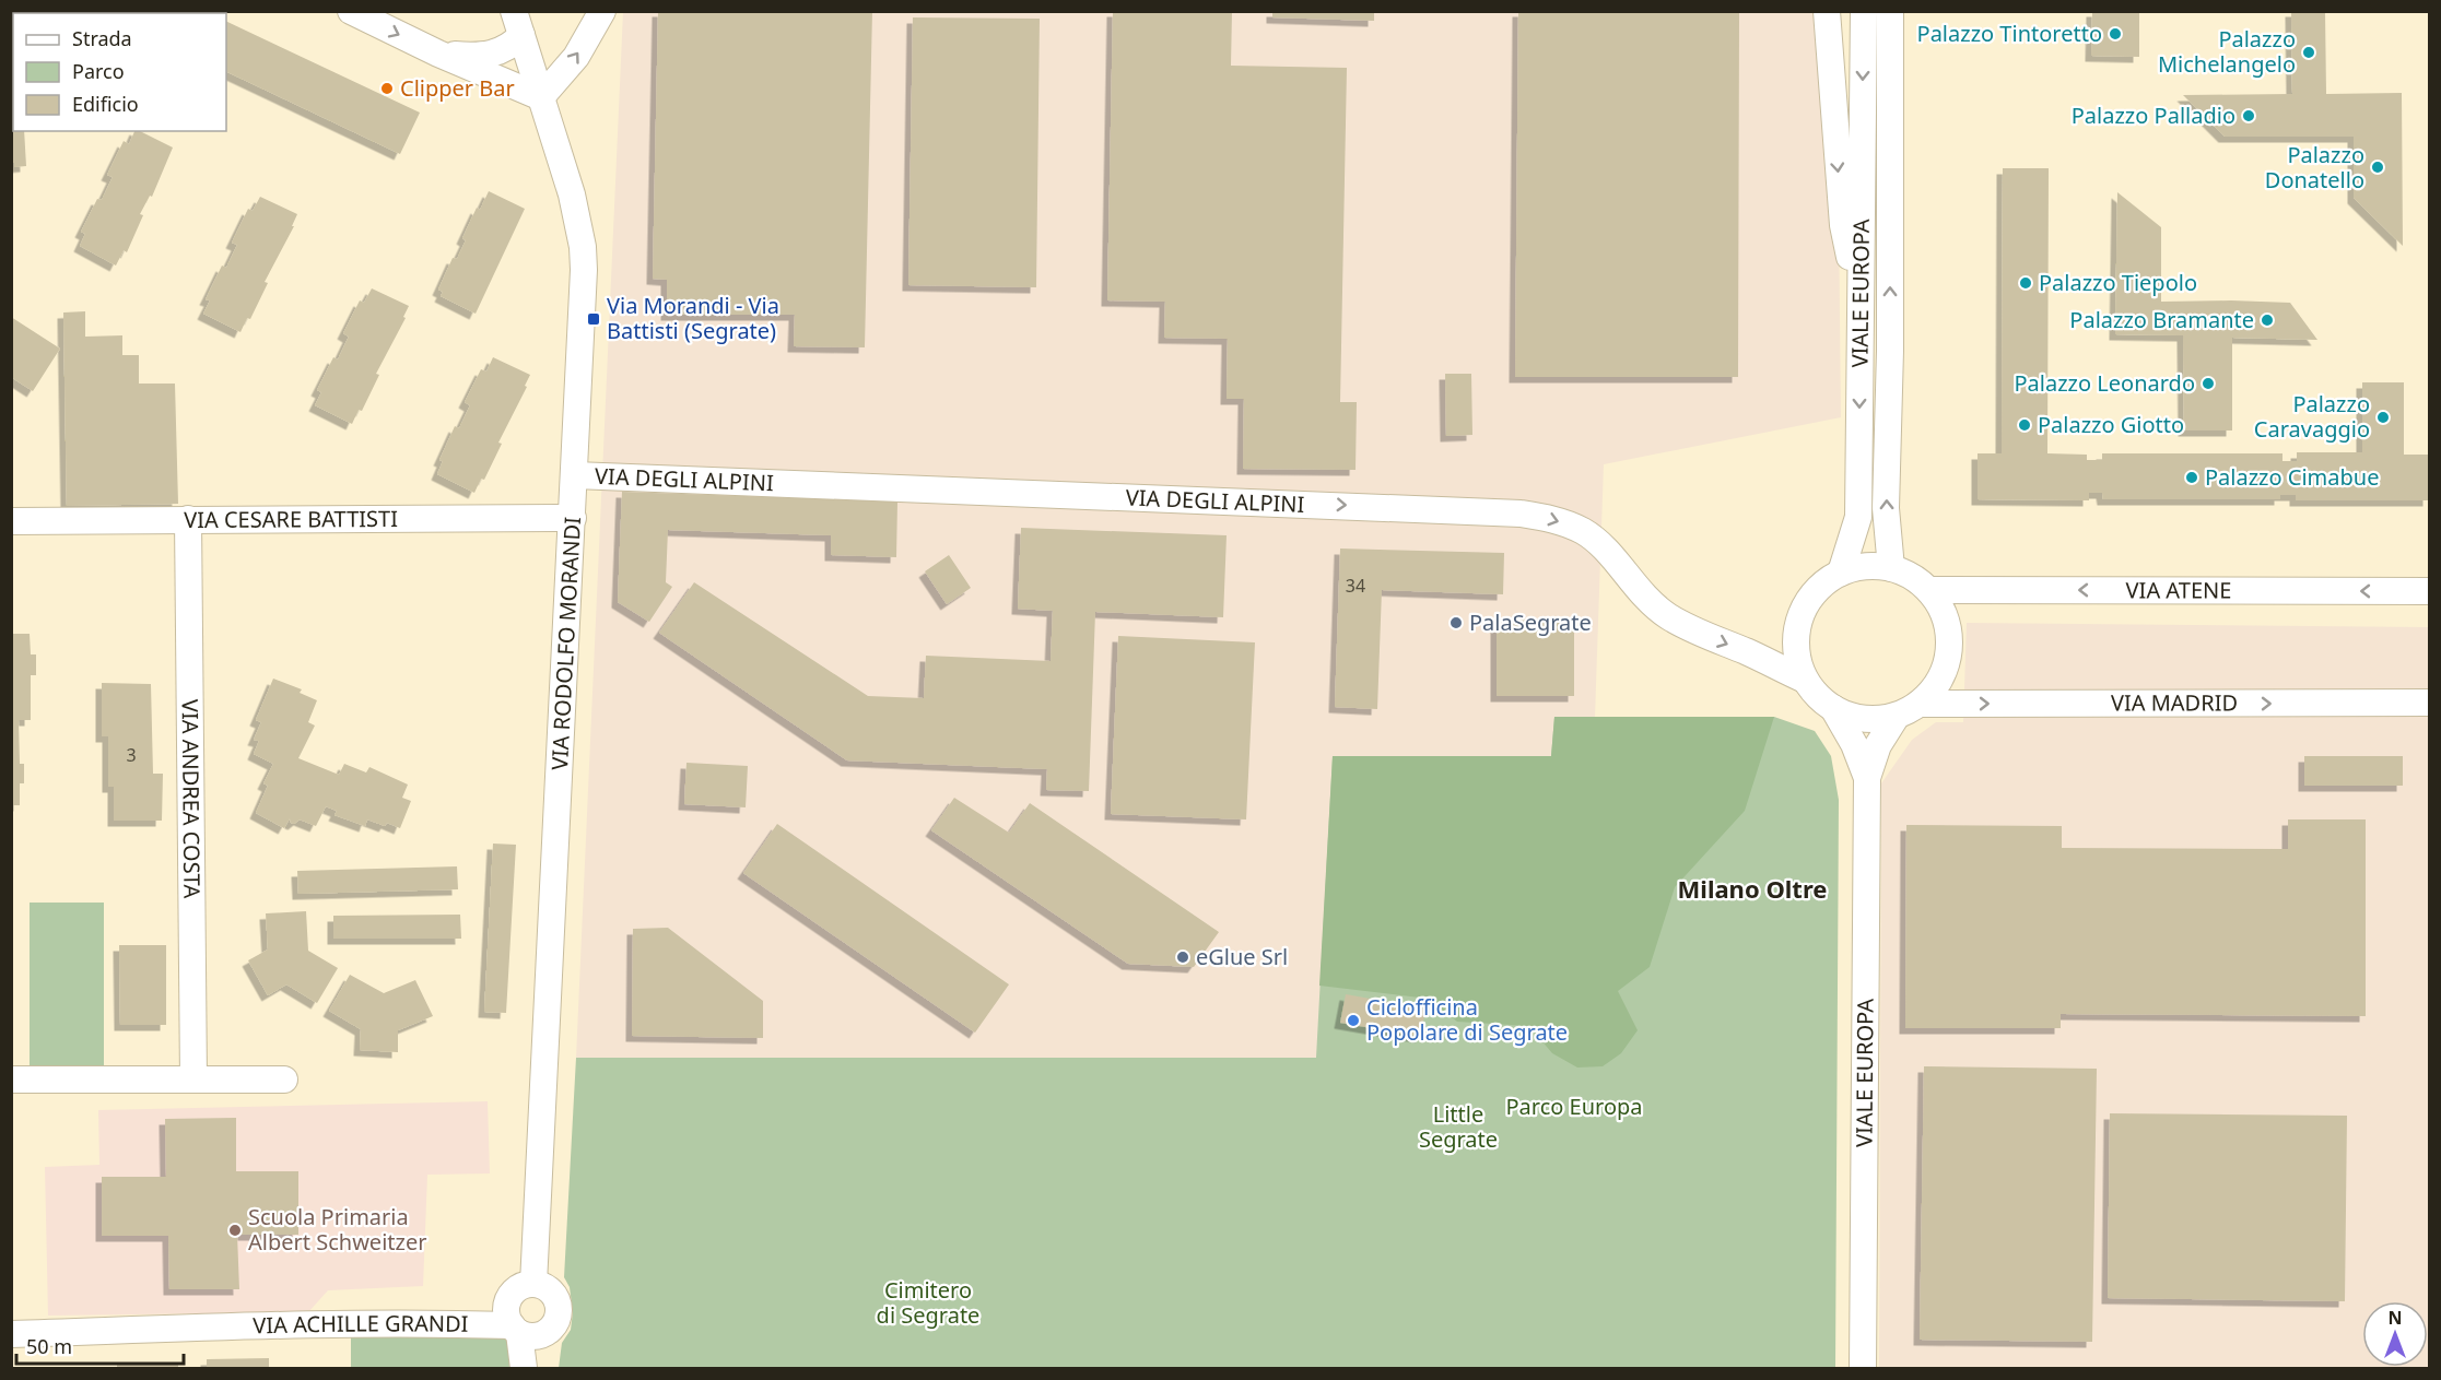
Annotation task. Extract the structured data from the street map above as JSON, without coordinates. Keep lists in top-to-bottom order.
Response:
{
  "streets": {
    "street": [
      "VIALE EUROPA",
      "VIA DEGLI ALPINI",
      "VIA CESARE BATTISTI",
      "VIA ATENE",
      "VIA RODOLFO MORANDI",
      "VIA MADRID",
      "VIA ANDREA COSTA",
      "VIA ACHILLE GRANDI"
    ]
  },
  "crossings": [
    ["VIALE EUROPA", "VIA DEGLI ALPINI"],
    ["VIALE EUROPA", "VIA ATENE"],
    ["VIALE EUROPA", "VIA MADRID"],
    ["VIA DEGLI ALPINI", "VIA ATENE"],
    ["VIA DEGLI ALPINI", "VIA RODOLFO MORANDI"],
    ["VIA DEGLI ALPINI", "VIA MADRID"],
    ["VIA CESARE BATTISTI", "VIA RODOLFO MORANDI"],
    ["VIA CESARE BATTISTI", "VIA ANDREA COSTA"],
    ["VIA ATENE", "VIA MADRID"],
    ["VIA RODOLFO MORANDI", "VIA ACHILLE GRANDI"]
  ],
  "one_way": ["VIA DEGLI ALPINI", "VIA ATENE", "VIA MADRID"],
  "districts": ["Milano Oltre"],
  "parks": ["Parco Europa", "Little Segrate", "Cimitero di Segrate"],
  "places": {
    "other": [
      "Palazzo Tintoretto",
      "Palazzo Michelangelo",
      "Clipper Bar",
      "Palazzo Palladio",
      "Palazzo Donatello",
      "Palazzo Tiepolo",
      "Palazzo Bramante",
      "Palazzo Leonardo",
      "Palazzo Caravaggio",
      "Palazzo Giotto",
      "Palazzo Cimabue",
      "PalaSegrate",
      "eGlue Srl",
      "Ciclofficina Popolare di Segrate",
      "Scuola Primaria Albert Schweitzer"
    ],
    "transit": ["Via Morandi - Via Battisti (Segrate)"]
  },
  "house_numbers": ["34", "3"],
  "legend": ["Strada", "Parco", "Edificio"],
  "scale_bar": "50 m",
  "north": "top"
}
